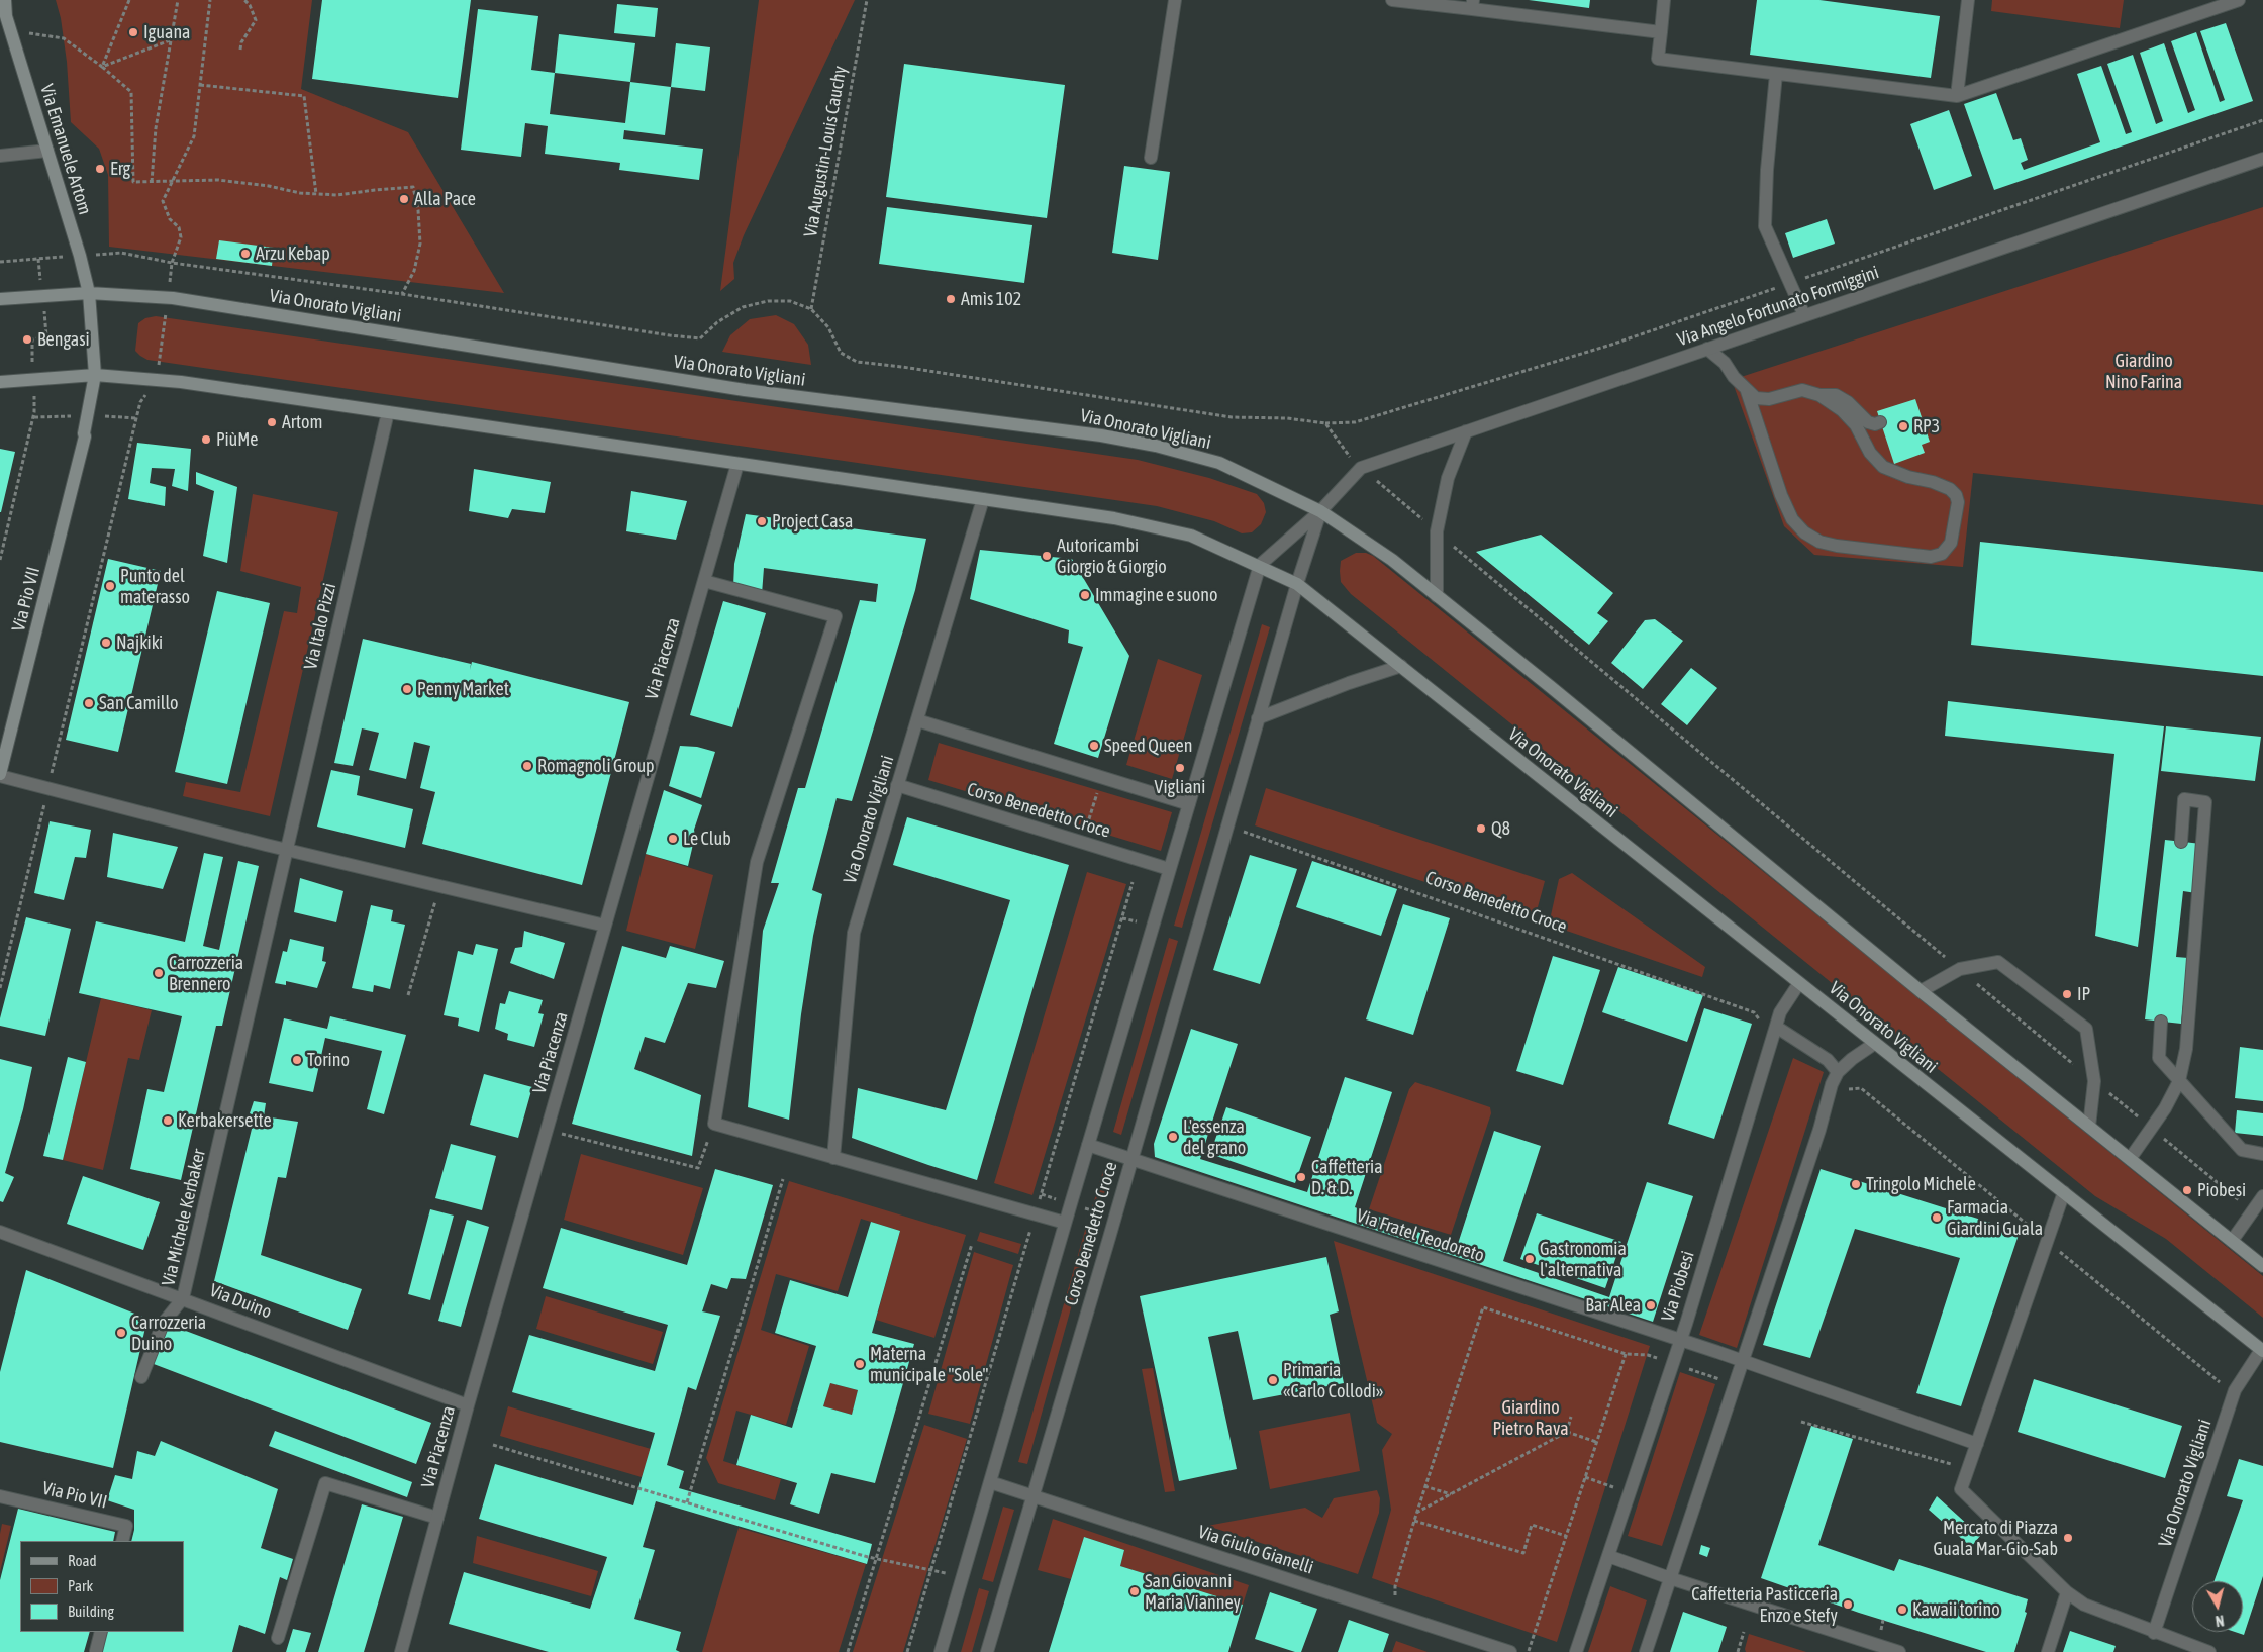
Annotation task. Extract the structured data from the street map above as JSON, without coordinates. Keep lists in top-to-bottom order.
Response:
{
  "streets": {
    "main road": ["Via Emanuele Artom", "Via Onorato Vigliani", "Via Pio VII"],
    "street": [
      "Via Angelo Fortunato Formiggini",
      "Via Italo Pizzi",
      "Via Piacenza",
      "Corso Benedetto Croce",
      "Via Michele Kerbaker",
      "Via Fratel Teodoreto",
      "Via Piobesi",
      "Via Duino",
      "Via Giulio Gianelli"
    ],
    "path": ["Via Augustin-Louis Cauchy"]
  },
  "crossings": [
    ["Via Emanuele Artom", "Via Onorato Vigliani"],
    ["Via Emanuele Artom", "Via Pio VII"],
    ["Via Onorato Vigliani", "Via Angelo Fortunato Formiggini"],
    ["Via Onorato Vigliani", "Via Pio VII"],
    ["Via Onorato Vigliani", "Via Italo Pizzi"],
    ["Via Onorato Vigliani", "Via Piacenza"],
    ["Via Onorato Vigliani", "Corso Benedetto Croce"],
    ["Via Onorato Vigliani", "Via Piobesi"],
    ["Via Angelo Fortunato Formiggini", "Corso Benedetto Croce"],
    ["Via Italo Pizzi", "Via Michele Kerbaker"],
    ["Via Piacenza", "Via Duino"],
    ["Corso Benedetto Croce", "Via Fratel Teodoreto"],
    ["Corso Benedetto Croce", "Via Piobesi"],
    ["Corso Benedetto Croce", "Via Giulio Gianelli"],
    ["Via Michele Kerbaker", "Via Duino"],
    ["Via Fratel Teodoreto", "Via Piobesi"]
  ],
  "parks": ["Giardino Nino Farina", "Giardino Pietro Rava"],
  "places": [
    "Iguana",
    "Erg",
    "Alla Pace",
    "Arzu Kebap",
    "Amìs 102",
    "Bengasi",
    "Artom",
    "RP3",
    "PiùMe",
    "Project Casa",
    "Autoricambi Giorgio & Giorgio",
    "Punto del materasso",
    "Immagine e suono",
    "Najkiki",
    "Penny Market",
    "San Camillo",
    "Speed Queen",
    "Romagnoli Group",
    "Vigliani",
    "Q8",
    "Le Club",
    "Carrozzeria Brennero",
    "IP",
    "Torino",
    "Kerbakersette",
    "L'essenza del grano",
    "Caffetteria D. & D.",
    "Tringolo Michele",
    "Piobesi",
    "Farmacia Giardini Guala",
    "Gastronomia l'alternativa",
    "Bar Alea",
    "Carrozzeria Duino",
    "Materna municipale \"Sole\"",
    "Primaria «Carlo Collodi»",
    "Mercato di Piazza Guala Mar-Gio-Sab",
    "San Giovanni Maria Vianney",
    "Caffetteria Pasticceria Enzo e Stefy",
    "Kawaii torino"
  ],
  "legend": ["Road", "Park", "Building"],
  "north": "bottom"
}
